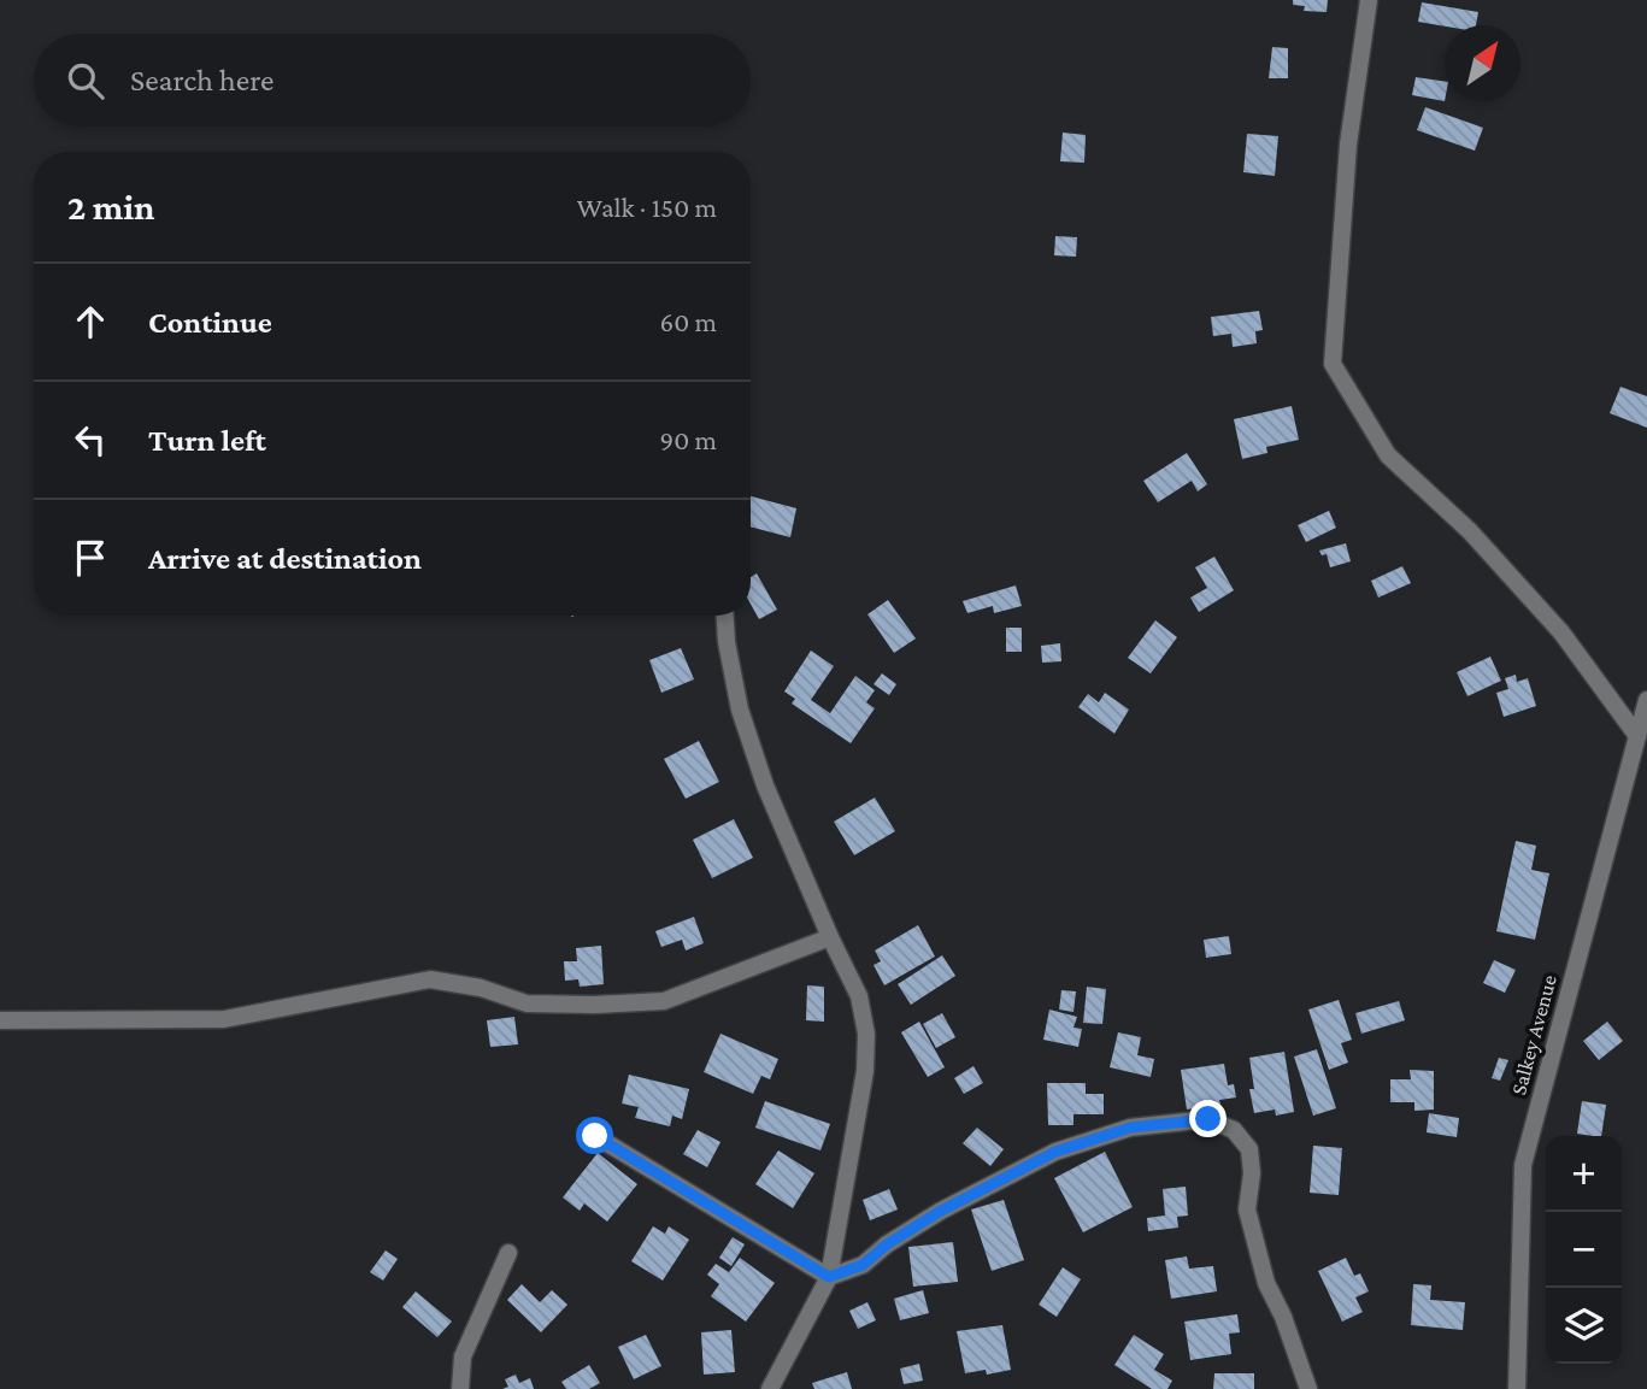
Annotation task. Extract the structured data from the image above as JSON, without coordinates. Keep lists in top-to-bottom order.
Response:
{
  "streets": {
    "street": ["Salkey Avenue"]
  },
  "north": "top right",
  "page": {
    "search": "Search here",
    "heading": ["2 min", "Walk · 150 m"],
    "list": [
      ["Continue", "60 m"],
      ["Turn left", "90 m"],
      "Arrive at destination"
    ],
    "map_buttons": ["+", "−"]
  }
}
